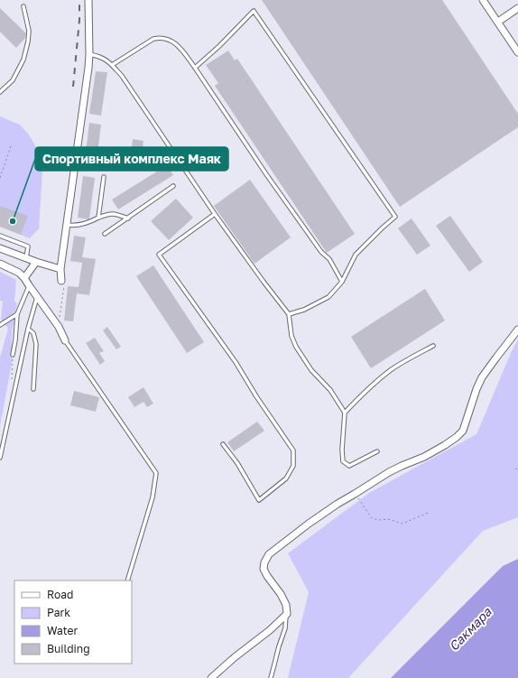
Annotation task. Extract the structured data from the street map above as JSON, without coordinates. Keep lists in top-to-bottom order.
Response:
{
  "water": ["Сакмара"],
  "places": ["Спортивный комплекс Маяк"],
  "legend": [
    "Road",
    "Park",
    "Water",
    "Building"
  ]
}
